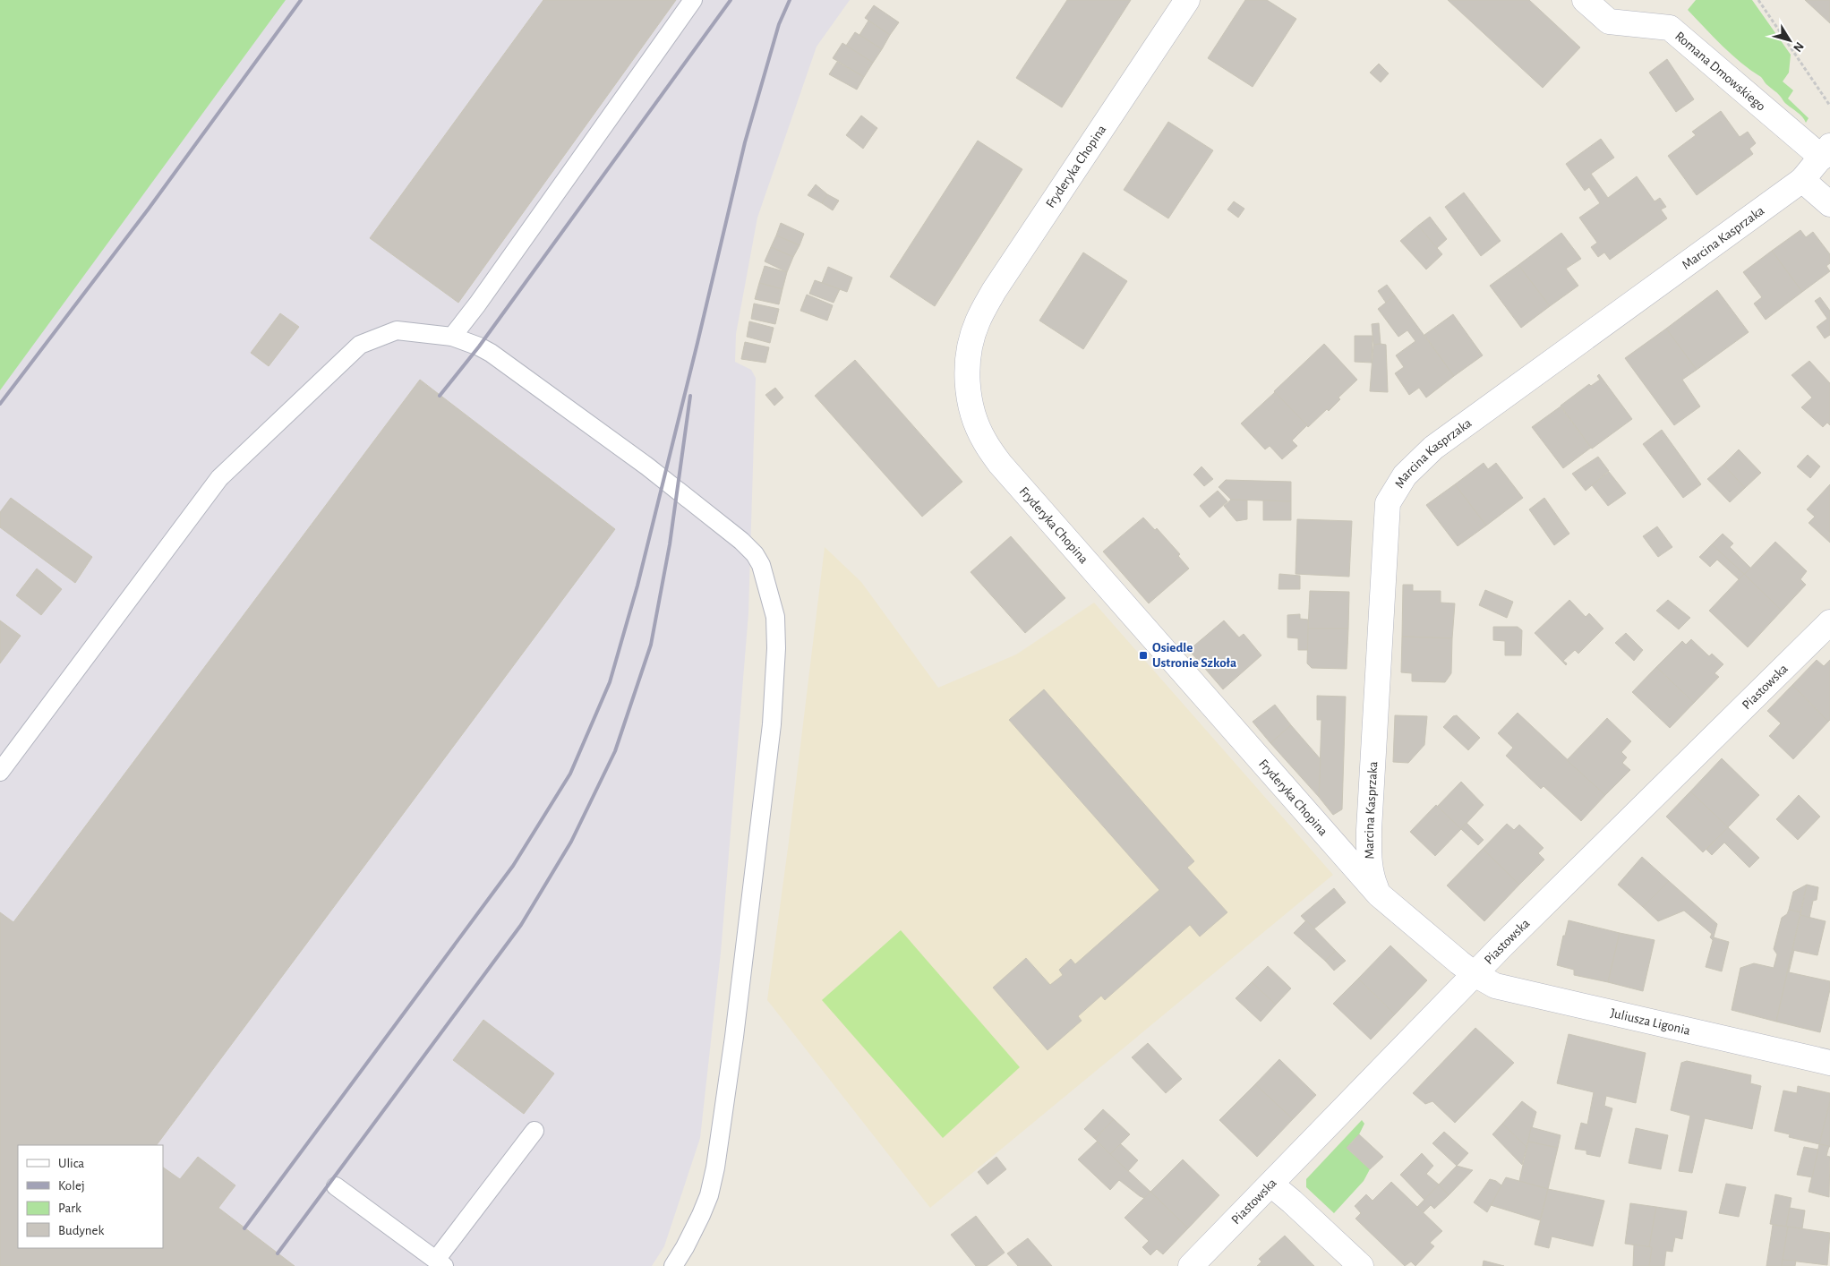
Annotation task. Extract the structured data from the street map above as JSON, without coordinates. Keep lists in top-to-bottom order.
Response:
{
  "streets": {
    "street": [
      "Romana Dmowskiego",
      "Fryderyka Chopina",
      "Marcina Kasprzaka",
      "Piastowska",
      "Juliusza Ligonia"
    ]
  },
  "crossings": [
    ["Fryderyka Chopina", "Marcina Kasprzaka"],
    ["Fryderyka Chopina", "Piastowska"],
    ["Fryderyka Chopina", "Juliusza Ligonia"],
    ["Piastowska", "Juliusza Ligonia"]
  ],
  "places": {
    "transit": ["Osiedle Ustronie Szkoła"]
  },
  "legend": [
    "Ulica",
    "Kolej",
    "Park",
    "Budynek"
  ],
  "north": "bottom right"
}
